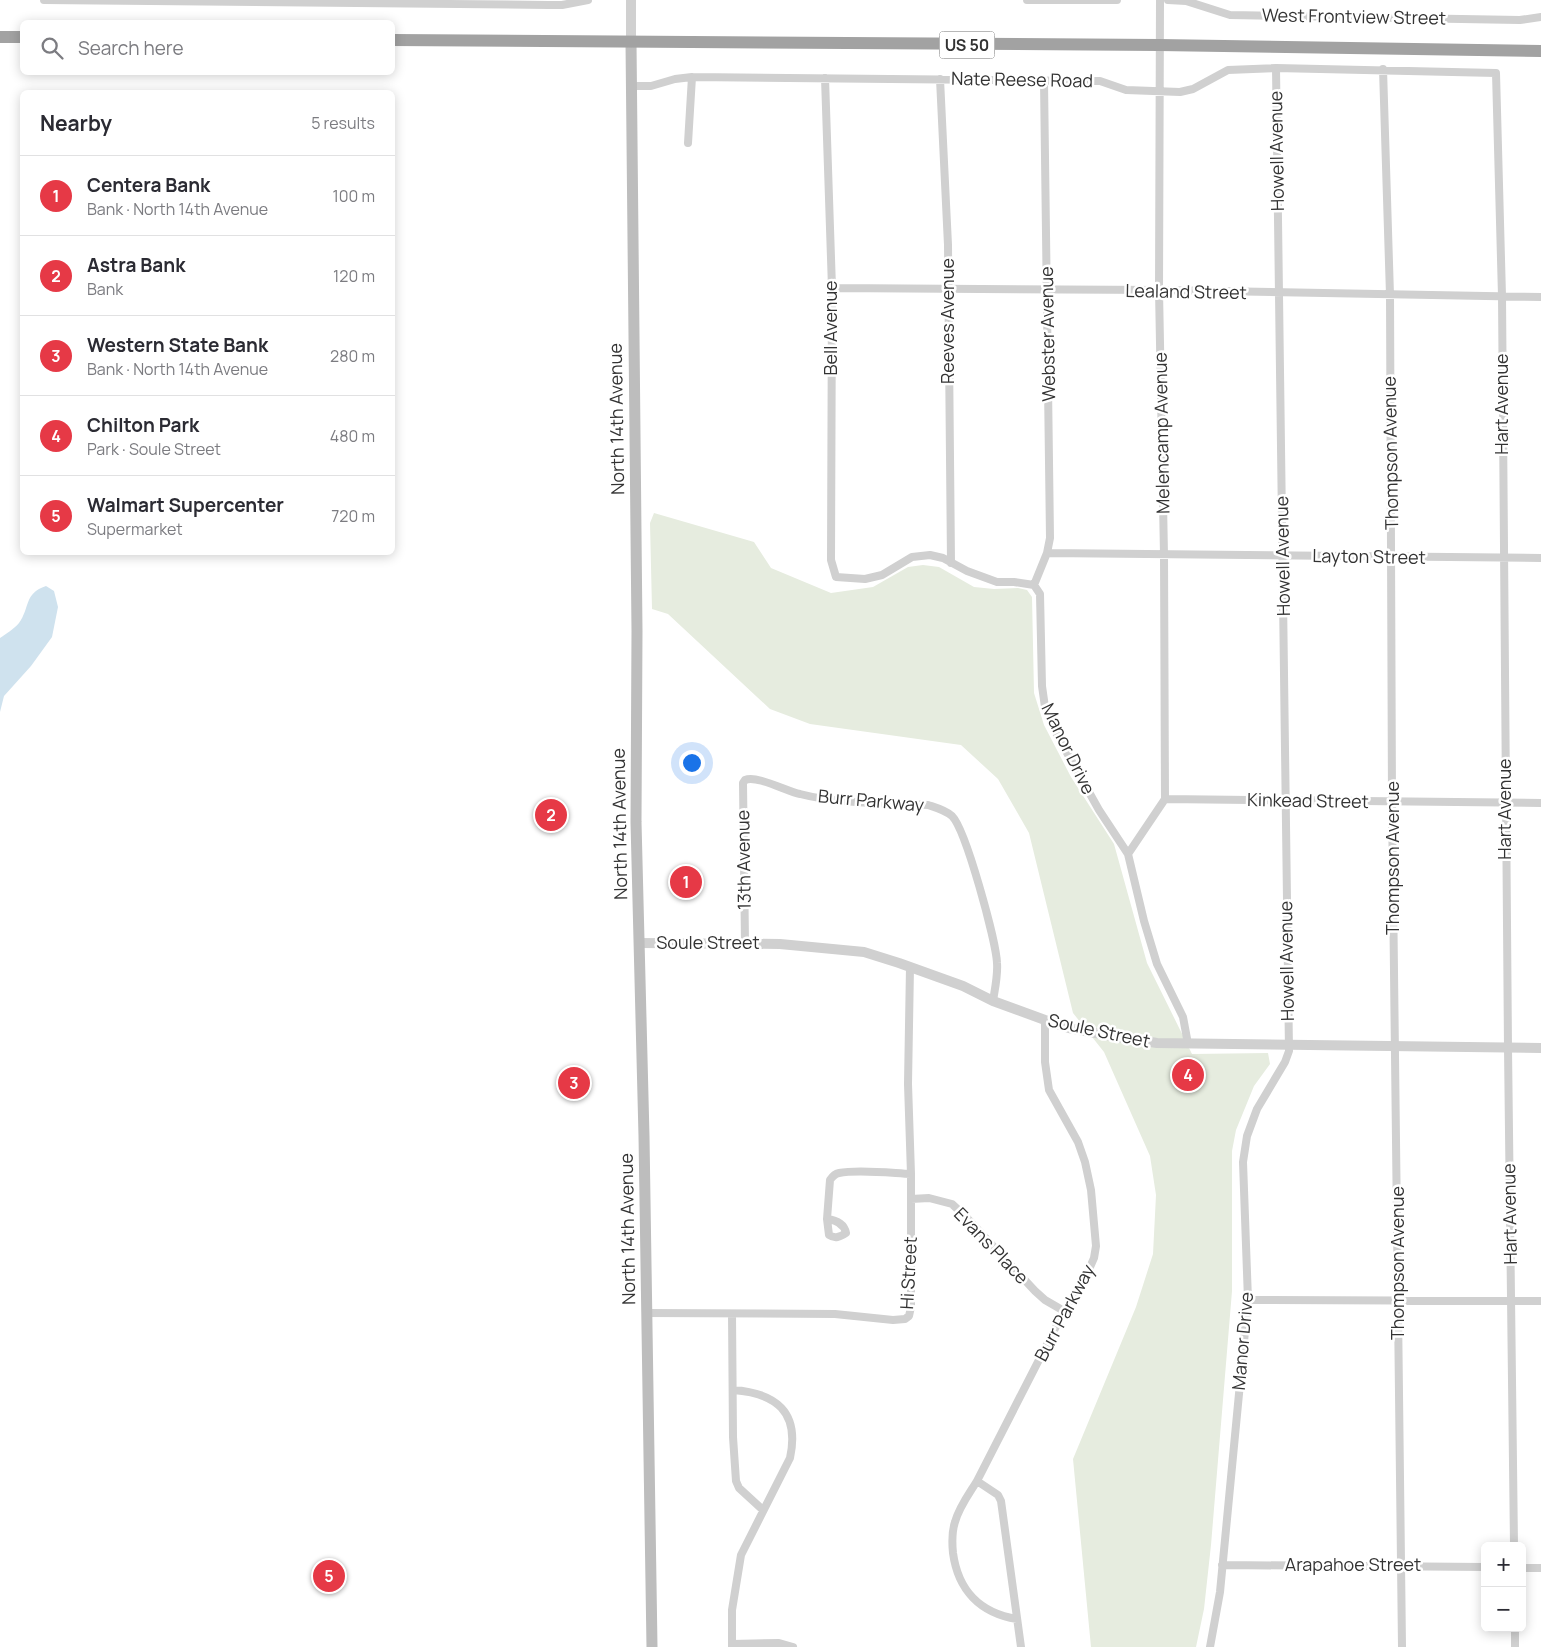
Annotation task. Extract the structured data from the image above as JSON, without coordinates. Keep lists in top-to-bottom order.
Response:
{
  "streets": {
    "highway": ["US 50"],
    "main road": ["North 14th Avenue"],
    "street": [
      "West Frontview Street",
      "Nate Reese Road",
      "Howell Avenue",
      "Lealand Street",
      "Reeves Avenue",
      "Bell Avenue",
      "Webster Avenue",
      "Hart Avenue",
      "Melencamp Avenue",
      "Thompson Avenue",
      "Layton Street",
      "Manor Drive",
      "Burr Parkway",
      "Kinkead Street",
      "13th Avenue",
      "Soule Street",
      "Evans Place",
      "Hi Street",
      "Arapahoe Street"
    ]
  },
  "crossings": [
    ["US 50", "North 14th Avenue"],
    ["US 50", "Melencamp Avenue"],
    ["Nate Reese Road", "Howell Avenue"],
    ["Nate Reese Road", "Reeves Avenue"],
    ["Nate Reese Road", "Bell Avenue"],
    ["Nate Reese Road", "Webster Avenue"],
    ["Nate Reese Road", "Hart Avenue"],
    ["Nate Reese Road", "North 14th Avenue"],
    ["Nate Reese Road", "Melencamp Avenue"],
    ["Nate Reese Road", "Thompson Avenue"],
    ["Howell Avenue", "Lealand Street"],
    ["Howell Avenue", "Layton Street"],
    ["Howell Avenue", "Manor Drive"],
    ["Howell Avenue", "Kinkead Street"],
    ["Howell Avenue", "Soule Street"],
    ["Lealand Street", "Reeves Avenue"],
    ["Lealand Street", "Bell Avenue"],
    ["Lealand Street", "Webster Avenue"],
    ["Lealand Street", "Hart Avenue"],
    ["Lealand Street", "Melencamp Avenue"],
    ["Lealand Street", "Thompson Avenue"],
    ["Reeves Avenue", "Bell Avenue"],
    ["Webster Avenue", "Layton Street"],
    ["Webster Avenue", "Manor Drive"],
    ["Hart Avenue", "Layton Street"],
    ["Hart Avenue", "Kinkead Street"],
    ["Hart Avenue", "Soule Street"],
    ["North 14th Avenue", "Soule Street"],
    ["North 14th Avenue", "Hi Street"],
    ["Melencamp Avenue", "Layton Street"],
    ["Melencamp Avenue", "Kinkead Street"],
    ["Thompson Avenue", "Layton Street"],
    ["Thompson Avenue", "Kinkead Street"],
    ["Thompson Avenue", "Soule Street"],
    ["Thompson Avenue", "Arapahoe Street"],
    ["Manor Drive", "Soule Street"],
    ["Manor Drive", "Arapahoe Street"],
    ["Burr Parkway", "13th Avenue"],
    ["Burr Parkway", "Soule Street"],
    ["Burr Parkway", "Evans Place"],
    ["13th Avenue", "Soule Street"],
    ["Soule Street", "Hi Street"],
    ["Evans Place", "Hi Street"]
  ],
  "page": {
    "search": "Search here",
    "heading": ["Nearby", "5 results"],
    "list": [
      {
        "mark": "1",
        "name": "Centera Bank",
        "note": "Bank · North 14th Avenue",
        "value": "100 m"
      },
      {
        "mark": "2",
        "name": "Astra Bank",
        "note": "Bank",
        "value": "120 m"
      },
      {
        "mark": "3",
        "name": "Western State Bank",
        "note": "Bank · North 14th Avenue",
        "value": "280 m"
      },
      {
        "mark": "4",
        "name": "Chilton Park",
        "note": "Park · Soule Street",
        "value": "480 m"
      },
      {
        "mark": "5",
        "name": "Walmart Supercenter",
        "note": "Supermarket",
        "value": "720 m"
      }
    ],
    "pins": [
      "2",
      "1",
      "4",
      "3",
      "5"
    ],
    "map_buttons": ["+", "−"]
  }
}
